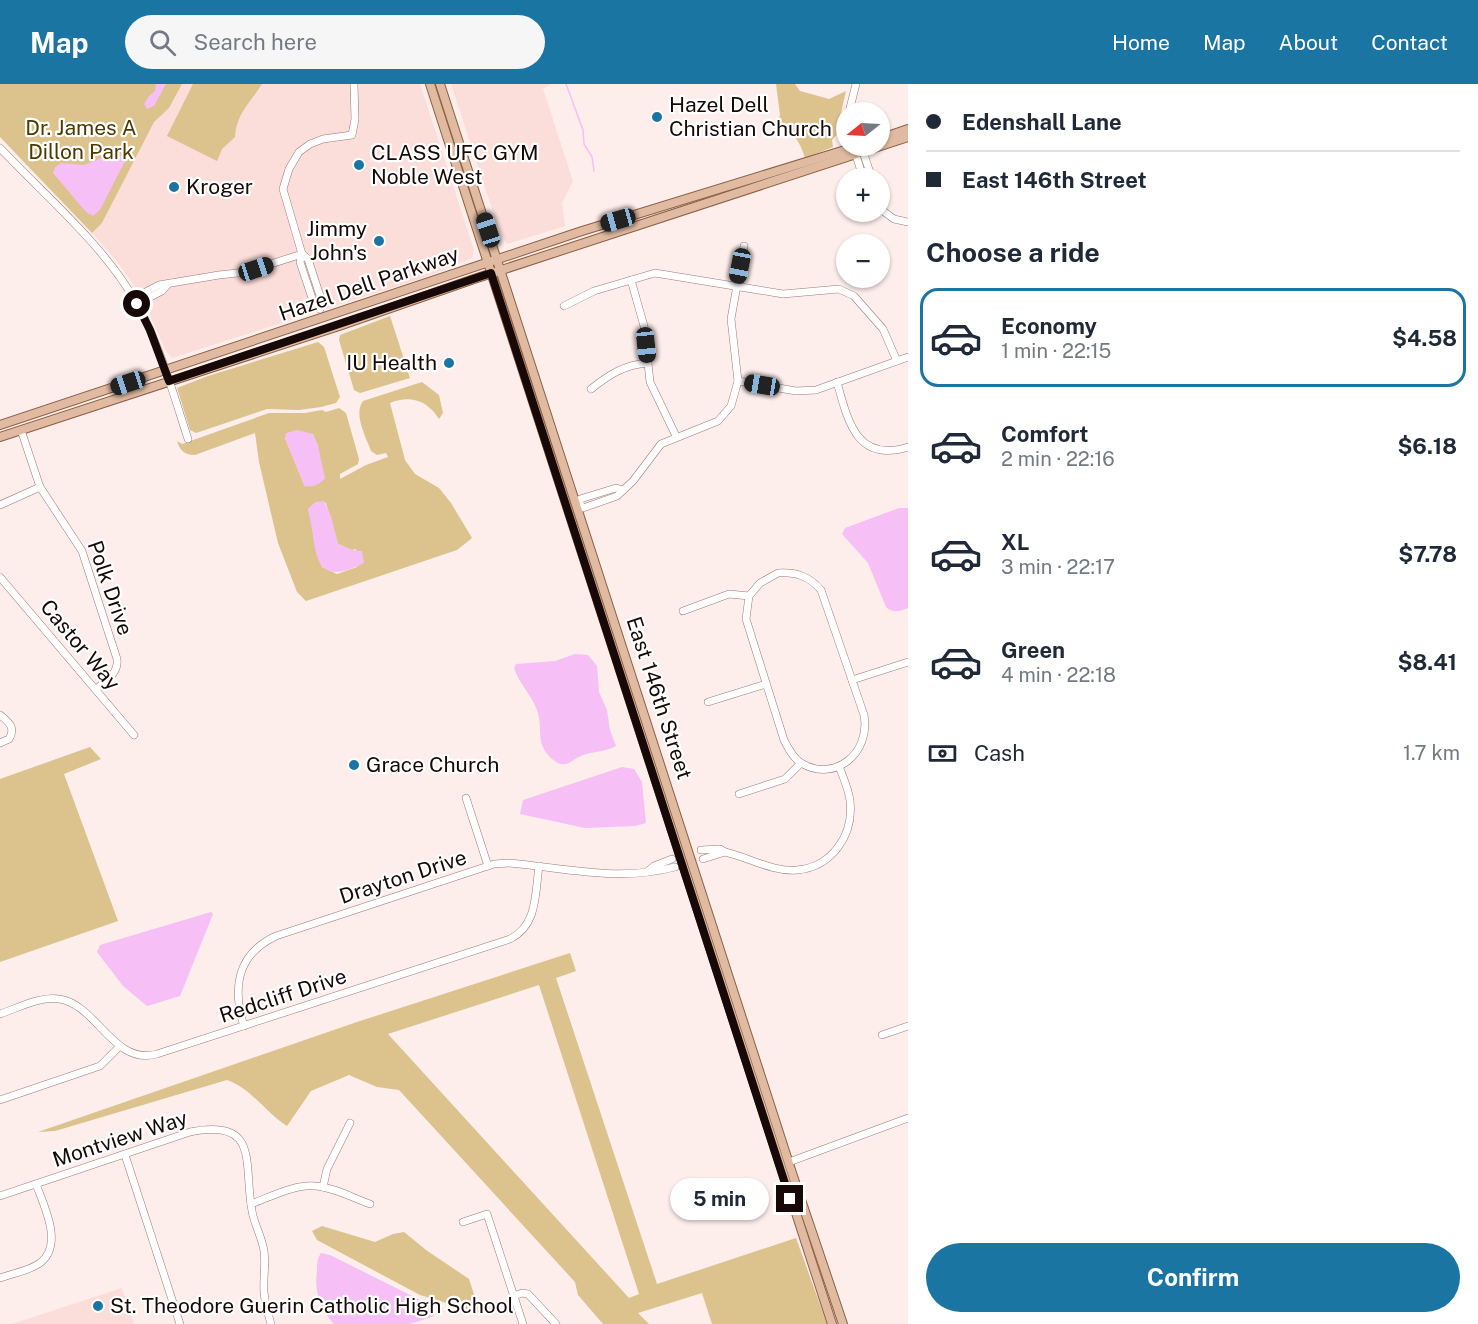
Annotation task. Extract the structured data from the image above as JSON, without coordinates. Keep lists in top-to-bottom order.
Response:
{
  "streets": {
    "main road": ["Hazel Dell Parkway", "East 146th Street"],
    "street": [
      "Polk Drive",
      "Castor Way",
      "Drayton Drive",
      "Redcliff Drive",
      "Montview Way"
    ]
  },
  "crossings": [
    ["Hazel Dell Parkway", "Polk Drive"],
    ["Hazel Dell Parkway", "East 146th Street"],
    ["Polk Drive", "Castor Way"],
    ["Drayton Drive", "Redcliff Drive"]
  ],
  "parks": ["Dr. James A Dillon Park"],
  "places": [
    "Hazel Dell Christian Church",
    "CLASS UFC GYM Noble West",
    "Kroger",
    "Jimmy John's",
    "IU Health",
    "Grace Church",
    "St. Theodore Guerin Catholic High School"
  ],
  "north": "left",
  "page": {
    "header": "Map",
    "search": "Search here",
    "nav": [
      "Home",
      "Map",
      "About",
      "Contact"
    ],
    "banner": ["Edenshall Lane", "East 146th Street"],
    "map_buttons": ["+", "−"],
    "heading": "Choose a ride",
    "list": [
      {
        "name": "Economy",
        "note": "1 min · 22:15",
        "value": "$4.58"
      },
      {
        "name": "Comfort",
        "note": "2 min · 22:16",
        "value": "$6.18"
      },
      {
        "name": "XL",
        "note": "3 min · 22:17",
        "value": "$7.78"
      },
      {
        "name": "Green",
        "note": "4 min · 22:18",
        "value": "$8.41"
      }
    ],
    "pay": ["Cash", "1.7 km"],
    "bubble": "5 min",
    "buttons": "Confirm"
  }
}
